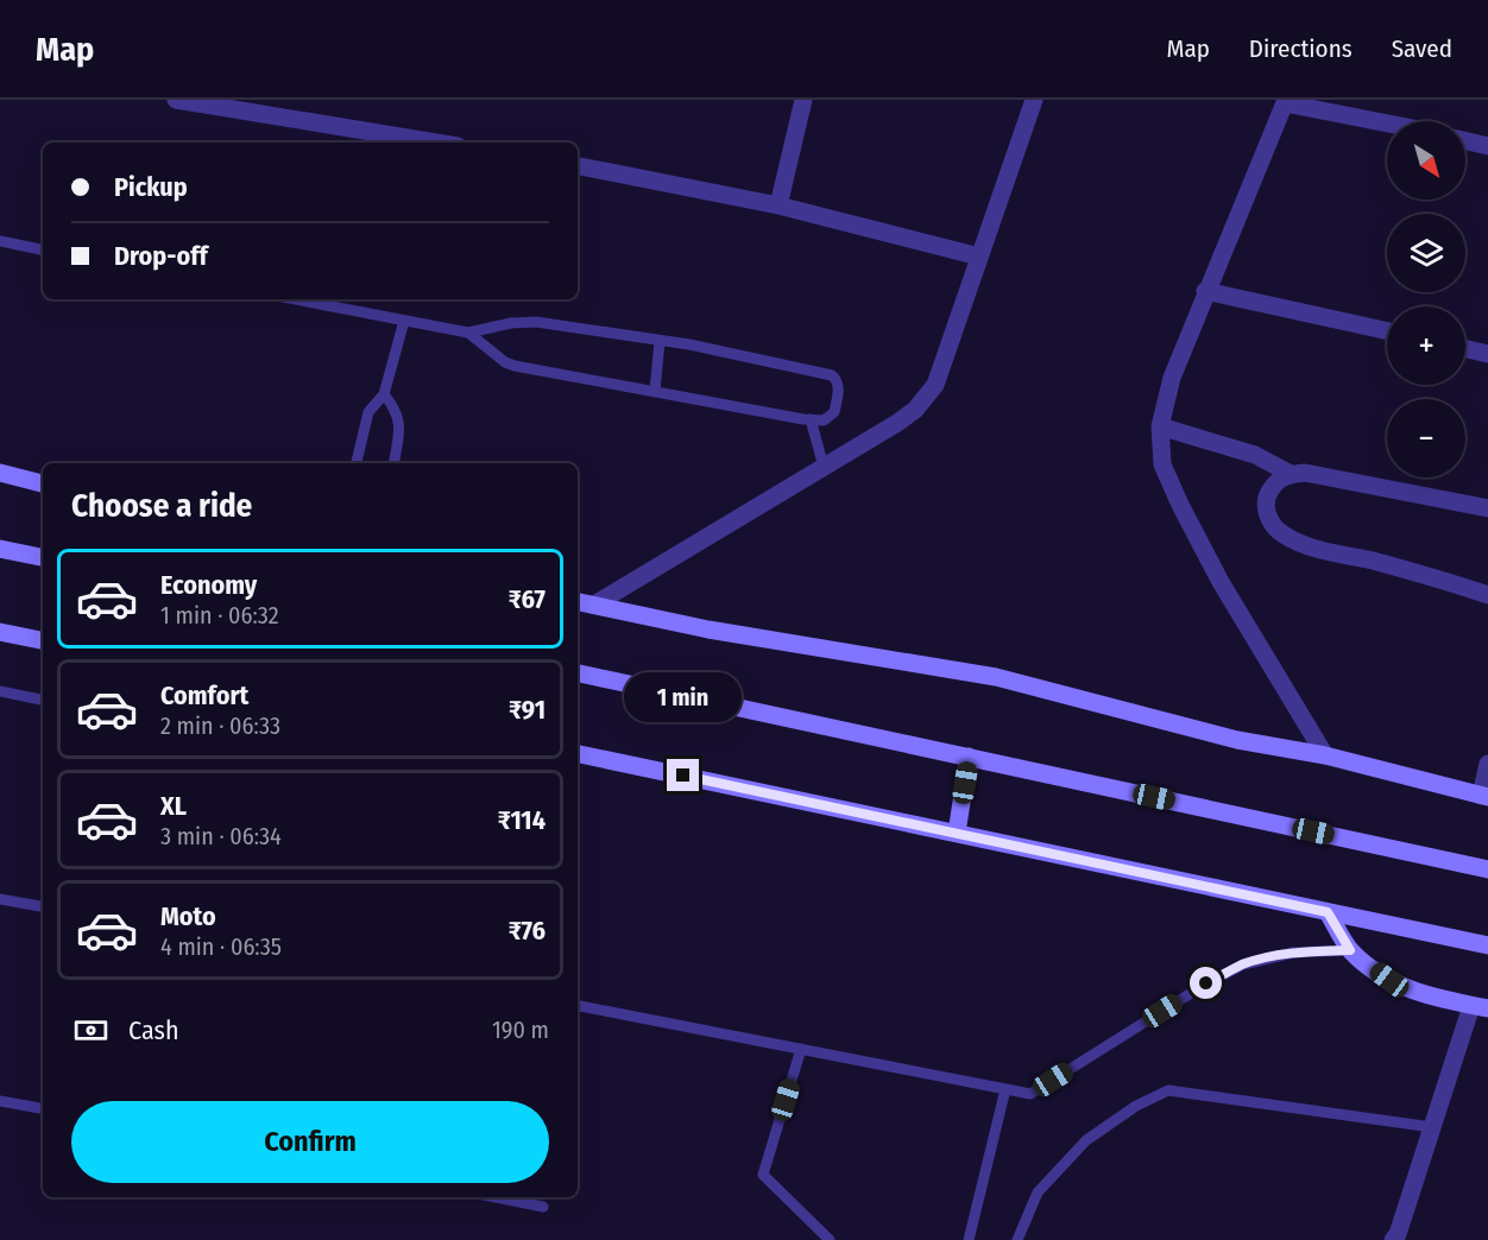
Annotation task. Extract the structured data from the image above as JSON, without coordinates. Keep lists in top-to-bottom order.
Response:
{
  "north": "bottom right",
  "page": {
    "header": "Map",
    "nav": ["Map", "Directions", "Saved"],
    "map_buttons": ["+", "−"],
    "banner": ["Pickup", "Drop-off"],
    "heading": "Choose a ride",
    "list": [
      {
        "name": "Economy",
        "note": "1 min · 06:32",
        "value": "₹67"
      },
      {
        "name": "Comfort",
        "note": "2 min · 06:33",
        "value": "₹91"
      },
      {
        "name": "XL",
        "note": "3 min · 06:34",
        "value": "₹114"
      },
      {
        "name": "Moto",
        "note": "4 min · 06:35",
        "value": "₹76"
      }
    ],
    "bubble": "1 min",
    "pay": ["Cash", "190 m"],
    "buttons": "Confirm"
  }
}
